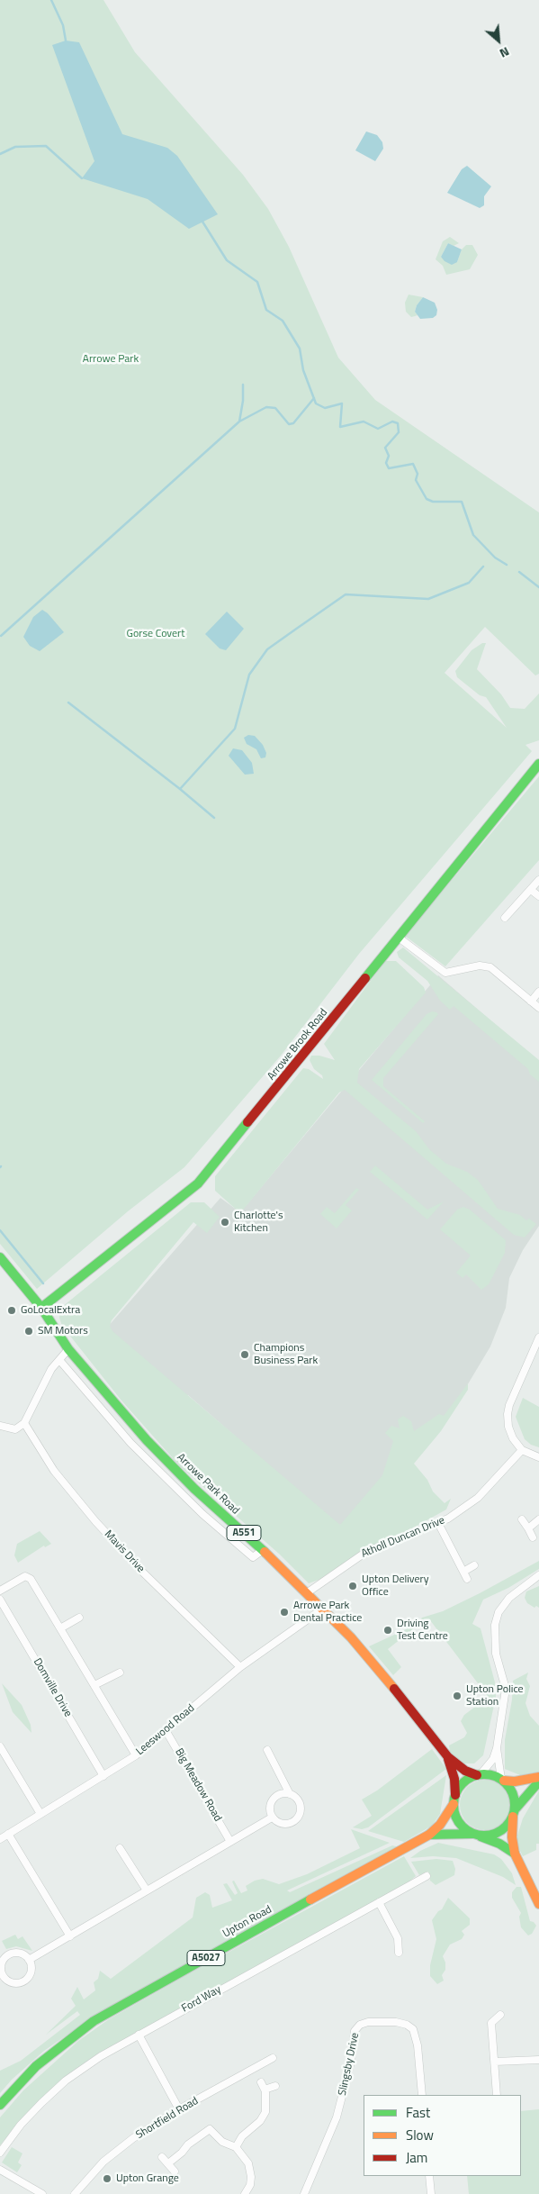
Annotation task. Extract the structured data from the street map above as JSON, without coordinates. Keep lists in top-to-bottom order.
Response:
{
  "streets": {
    "main road": [
      "Arrowe Brook Road",
      "Arrowe Park Road",
      "A551",
      "Upton Road",
      "A5027"
    ],
    "street": [
      "Atholl Duncan Drive",
      "Mavis Drive",
      "Domville Drive",
      "Leeswood Road",
      "Big Meadow Road",
      "Ford Way",
      "Slingsby Drive",
      "Shortfield Road"
    ]
  },
  "crossings": [
    ["Arrowe Brook Road", "Arrowe Park Road"],
    ["Arrowe Park Road", "Atholl Duncan Drive"],
    ["Arrowe Park Road", "Leeswood Road"],
    ["Arrowe Park Road", "Upton Road"],
    ["Mavis Drive", "Leeswood Road"],
    ["Domville Drive", "Leeswood Road"],
    ["Leeswood Road", "Big Meadow Road"]
  ],
  "parks": ["Arrowe Park", "Gorse Covert"],
  "places": [
    "Charlotte's Kitchen",
    "GoLocalExtra",
    "SM Motors",
    "Champions Business Park",
    "Upton Delivery Office",
    "Arrowe Park Dental Practice",
    "Driving Test Centre",
    "Upton Police Station",
    "Upton Grange"
  ],
  "legend": ["Fast", "Slow", "Jam"],
  "north": "bottom right"
}
